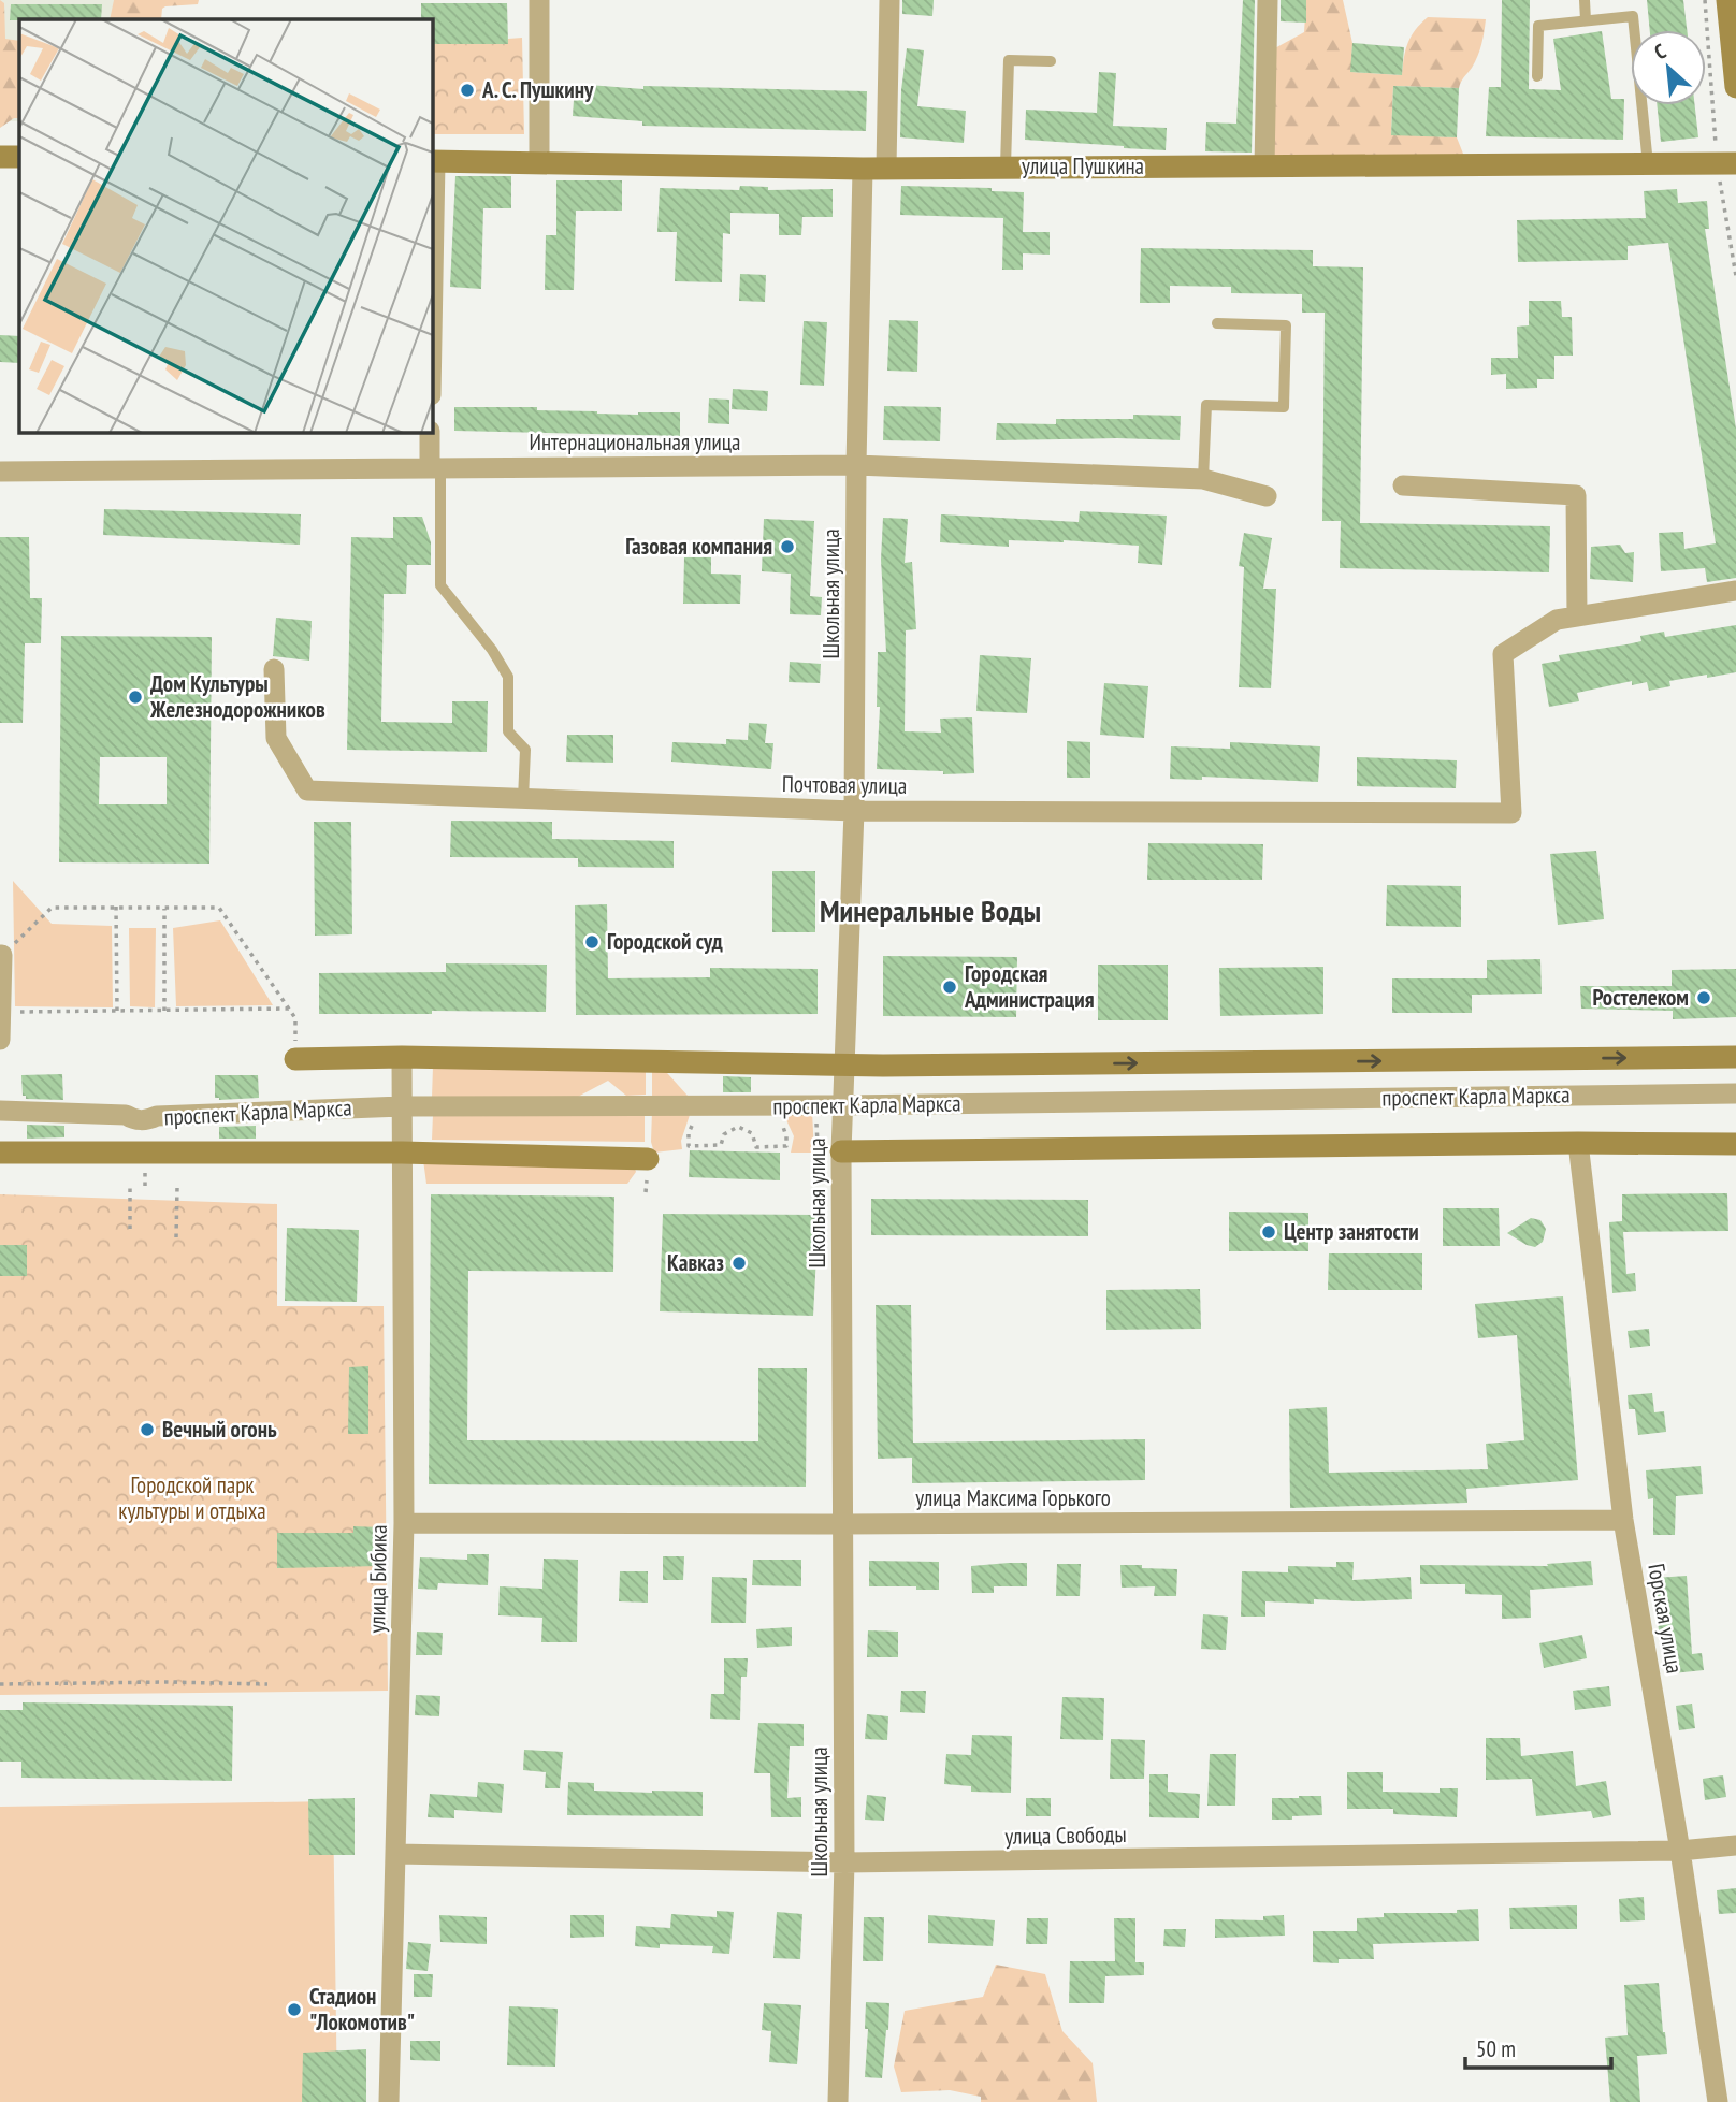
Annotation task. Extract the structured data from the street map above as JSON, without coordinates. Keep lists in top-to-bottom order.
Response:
{
  "streets": {
    "street": [
      "улица Пушкина",
      "Интернациональная улица",
      "Школьная улица",
      "Почтовая улица",
      "проспект Карла Маркса",
      "улица Максима Горького",
      "улица Бибика",
      "Горская улица",
      "улица Свободы"
    ]
  },
  "crossings": [
    ["улица Пушкина", "Школьная улица"],
    ["Интернациональная улица", "Школьная улица"],
    ["Школьная улица", "Почтовая улица"],
    ["Школьная улица", "проспект Карла Маркса"],
    ["Школьная улица", "улица Максима Горького"],
    ["Школьная улица", "улица Свободы"],
    ["проспект Карла Маркса", "улица Бибика"],
    ["проспект Карла Маркса", "Горская улица"],
    ["улица Максима Горького", "улица Бибика"],
    ["улица Максима Горького", "Горская улица"],
    ["улица Бибика", "улица Свободы"],
    ["Горская улица", "улица Свободы"]
  ],
  "districts": ["Минеральные Воды"],
  "parks": ["Городской парк культуры и отдыха"],
  "places": [
    "А. С. Пушкину",
    "Газовая компания",
    "Дом Культуры Железнодорожников",
    "Городской суд",
    "Городская Администрация",
    "Ростелеком",
    "Центр занятости",
    "Кавказ",
    "Вечный огонь",
    "Стадион \"Локомотив\""
  ],
  "scale_bar": "50 m",
  "north": "top left"
}
